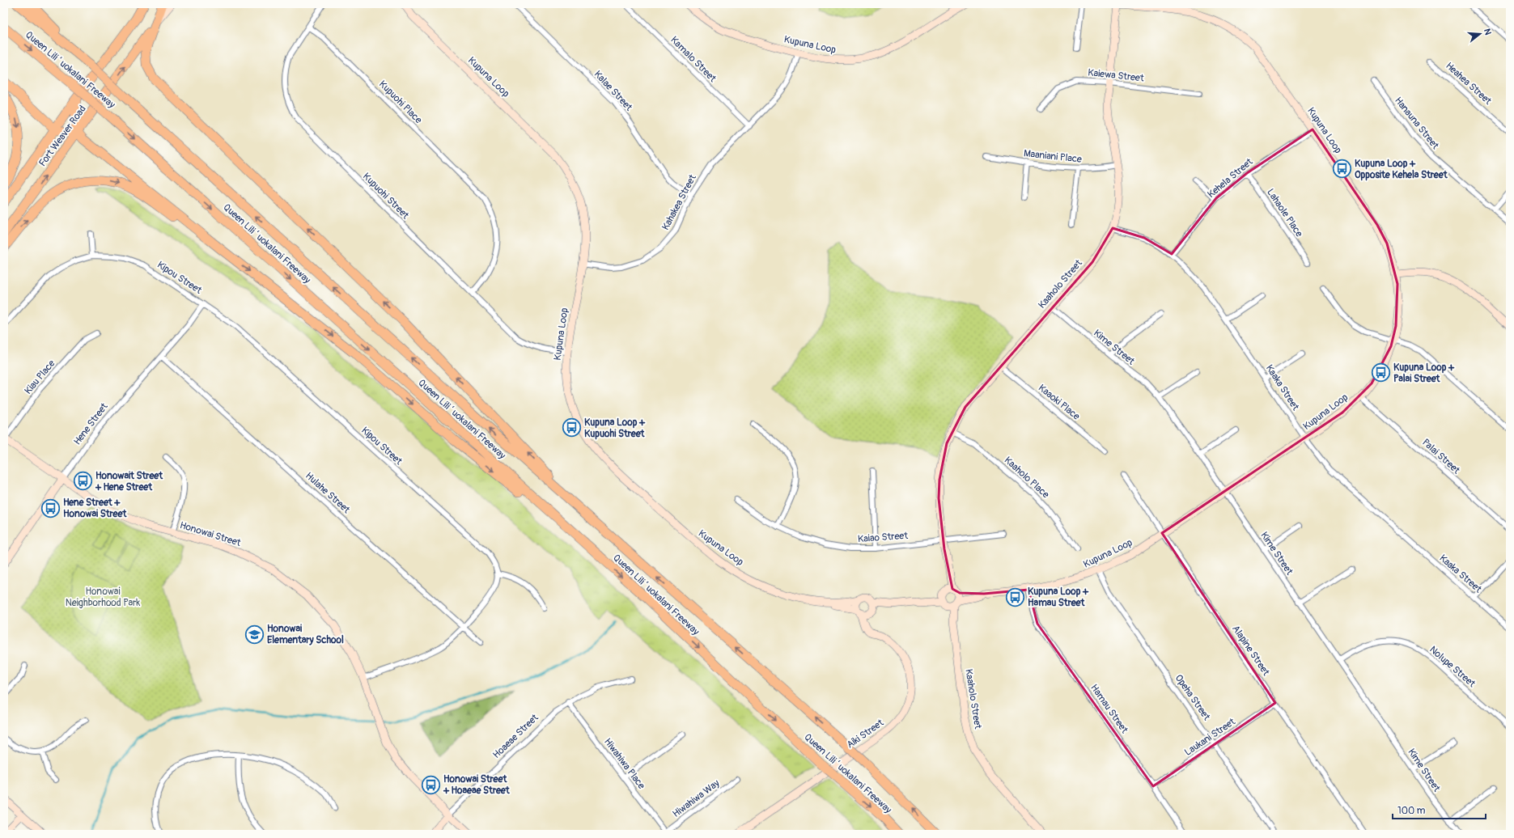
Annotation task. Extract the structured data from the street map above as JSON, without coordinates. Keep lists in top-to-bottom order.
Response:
{
  "streets": {
    "highway": ["Queen Liliʻuokalani Freeway", "Fort Weaver Road"],
    "street": [
      "Kupuna Loop",
      "Kamalo Street",
      "Kaiewa Street",
      "Heahea Street",
      "Kalae Street",
      "Kupuohi Place",
      "Hanauna Street",
      "Maaniani Place",
      "Kehela Street",
      "Kupuohi Street",
      "Kahakea Street",
      "Lahaole Place",
      "Kipou Street",
      "Kaaholo Street",
      "Kime Street",
      "Kiau Place",
      "Kaaka Street",
      "Kaaoki Place",
      "Hene Street",
      "Palai Street",
      "Kaaholo Place",
      "Hulahe Street",
      "Honowai Street",
      "Kaiao Street",
      "Alapine Street",
      "Nolupe Street",
      "Opeha Street",
      "Hamau Street",
      "Aiki Street",
      "Hoaeae Street",
      "Laukani Street",
      "Hiwahiwa Place",
      "Hiwahiwa Way"
    ]
  },
  "crossings": [
    ["Kupuna Loop", "Kehela Street"],
    ["Kupuna Loop", "Kupuohi Street"],
    ["Kupuna Loop", "Kahakea Street"],
    ["Kupuna Loop", "Kaaholo Street"],
    ["Kupuna Loop", "Kime Street"],
    ["Kupuna Loop", "Kaaka Street"],
    ["Kupuna Loop", "Palai Street"],
    ["Kupuna Loop", "Alapine Street"],
    ["Kupuna Loop", "Opeha Street"],
    ["Kupuna Loop", "Hamau Street"],
    ["Kupuna Loop", "Aiki Street"],
    ["Kamalo Street", "Kahakea Street"],
    ["Kaiewa Street", "Kaaholo Street"],
    ["Kalae Street", "Kahakea Street"],
    ["Kupuohi Place", "Kupuohi Street"],
    ["Maaniani Place", "Kaaholo Street"],
    ["Kehela Street", "Lahaole Place"],
    ["Kehela Street", "Kaaka Street"],
    ["Kipou Street", "Hene Street"],
    ["Kaaholo Street", "Kime Street"],
    ["Kaaholo Street", "Kaaka Street"],
    ["Kaaholo Street", "Kaaoki Place"],
    ["Kaaholo Street", "Kaaholo Place"],
    ["Kaaholo Street", "Kaiao Street"],
    ["Kime Street", "Nolupe Street"],
    ["Kiau Place", "Honowai Street"],
    ["Hene Street", "Hulahe Street"],
    ["Hene Street", "Honowai Street"],
    ["Honowai Street", "Hoaeae Street"],
    ["Alapine Street", "Laukani Street"],
    ["Opeha Street", "Laukani Street"],
    ["Hamau Street", "Laukani Street"],
    ["Hoaeae Street", "Hiwahiwa Place"],
    ["Hiwahiwa Place", "Hiwahiwa Way"]
  ],
  "one_way": ["Fort Weaver Road"],
  "parks": ["Honowai Neighborhood Park"],
  "places": {
    "bus stop": [
      "Kupuna Loop + Opposite Kehela Street",
      "Kupuna Loop + Palai Street",
      "Kupuna Loop + Kupuohi Street",
      "Honowait Street + Hene Street",
      "Hene Street + Honowai Street",
      "Kupuna Loop + Hamau Street",
      "Honowai Street + Hoaeae Street"
    ],
    "school or university": ["Honowai Elementary School"]
  },
  "scale_bar": "100 m",
  "north": "right"
}
